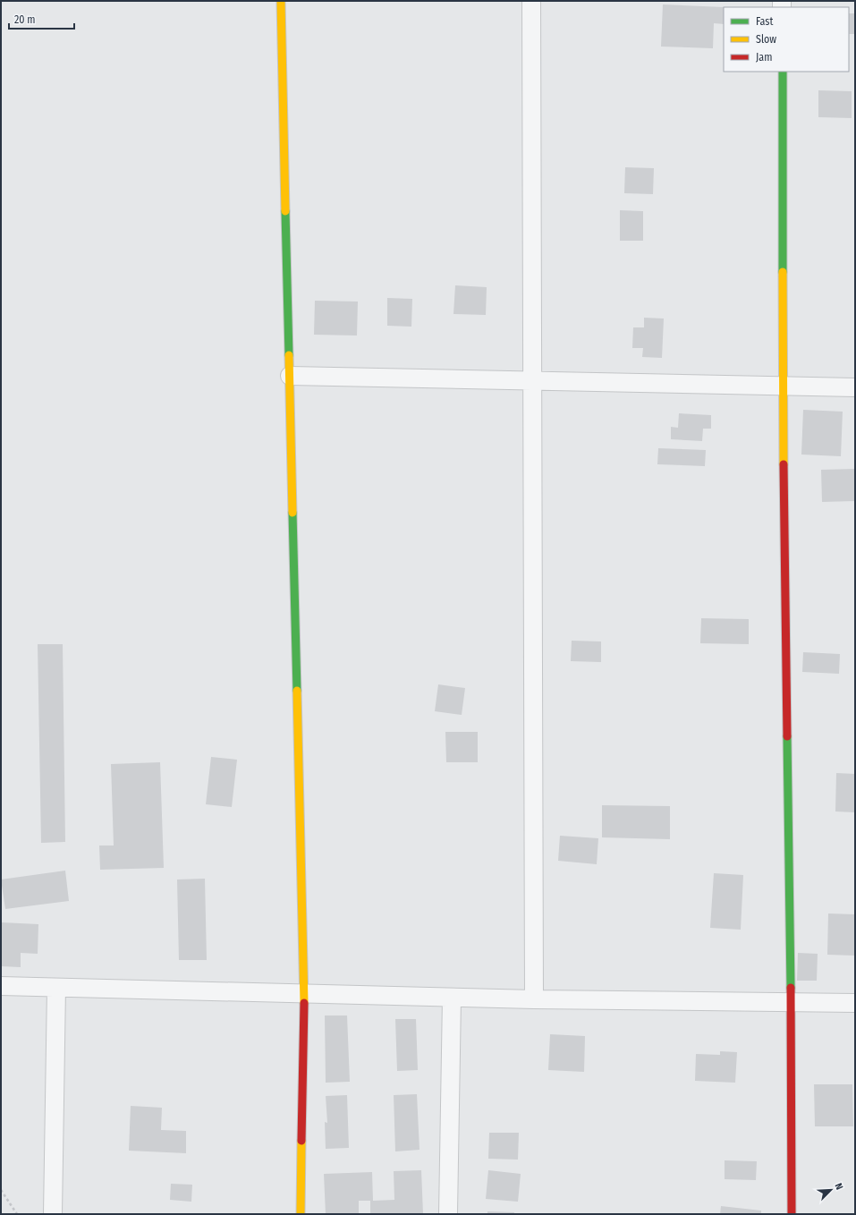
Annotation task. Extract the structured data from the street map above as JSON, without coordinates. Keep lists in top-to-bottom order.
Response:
{
  "legend": ["Fast", "Slow", "Jam"],
  "scale_bar": "20 m",
  "north": "top right"
}
